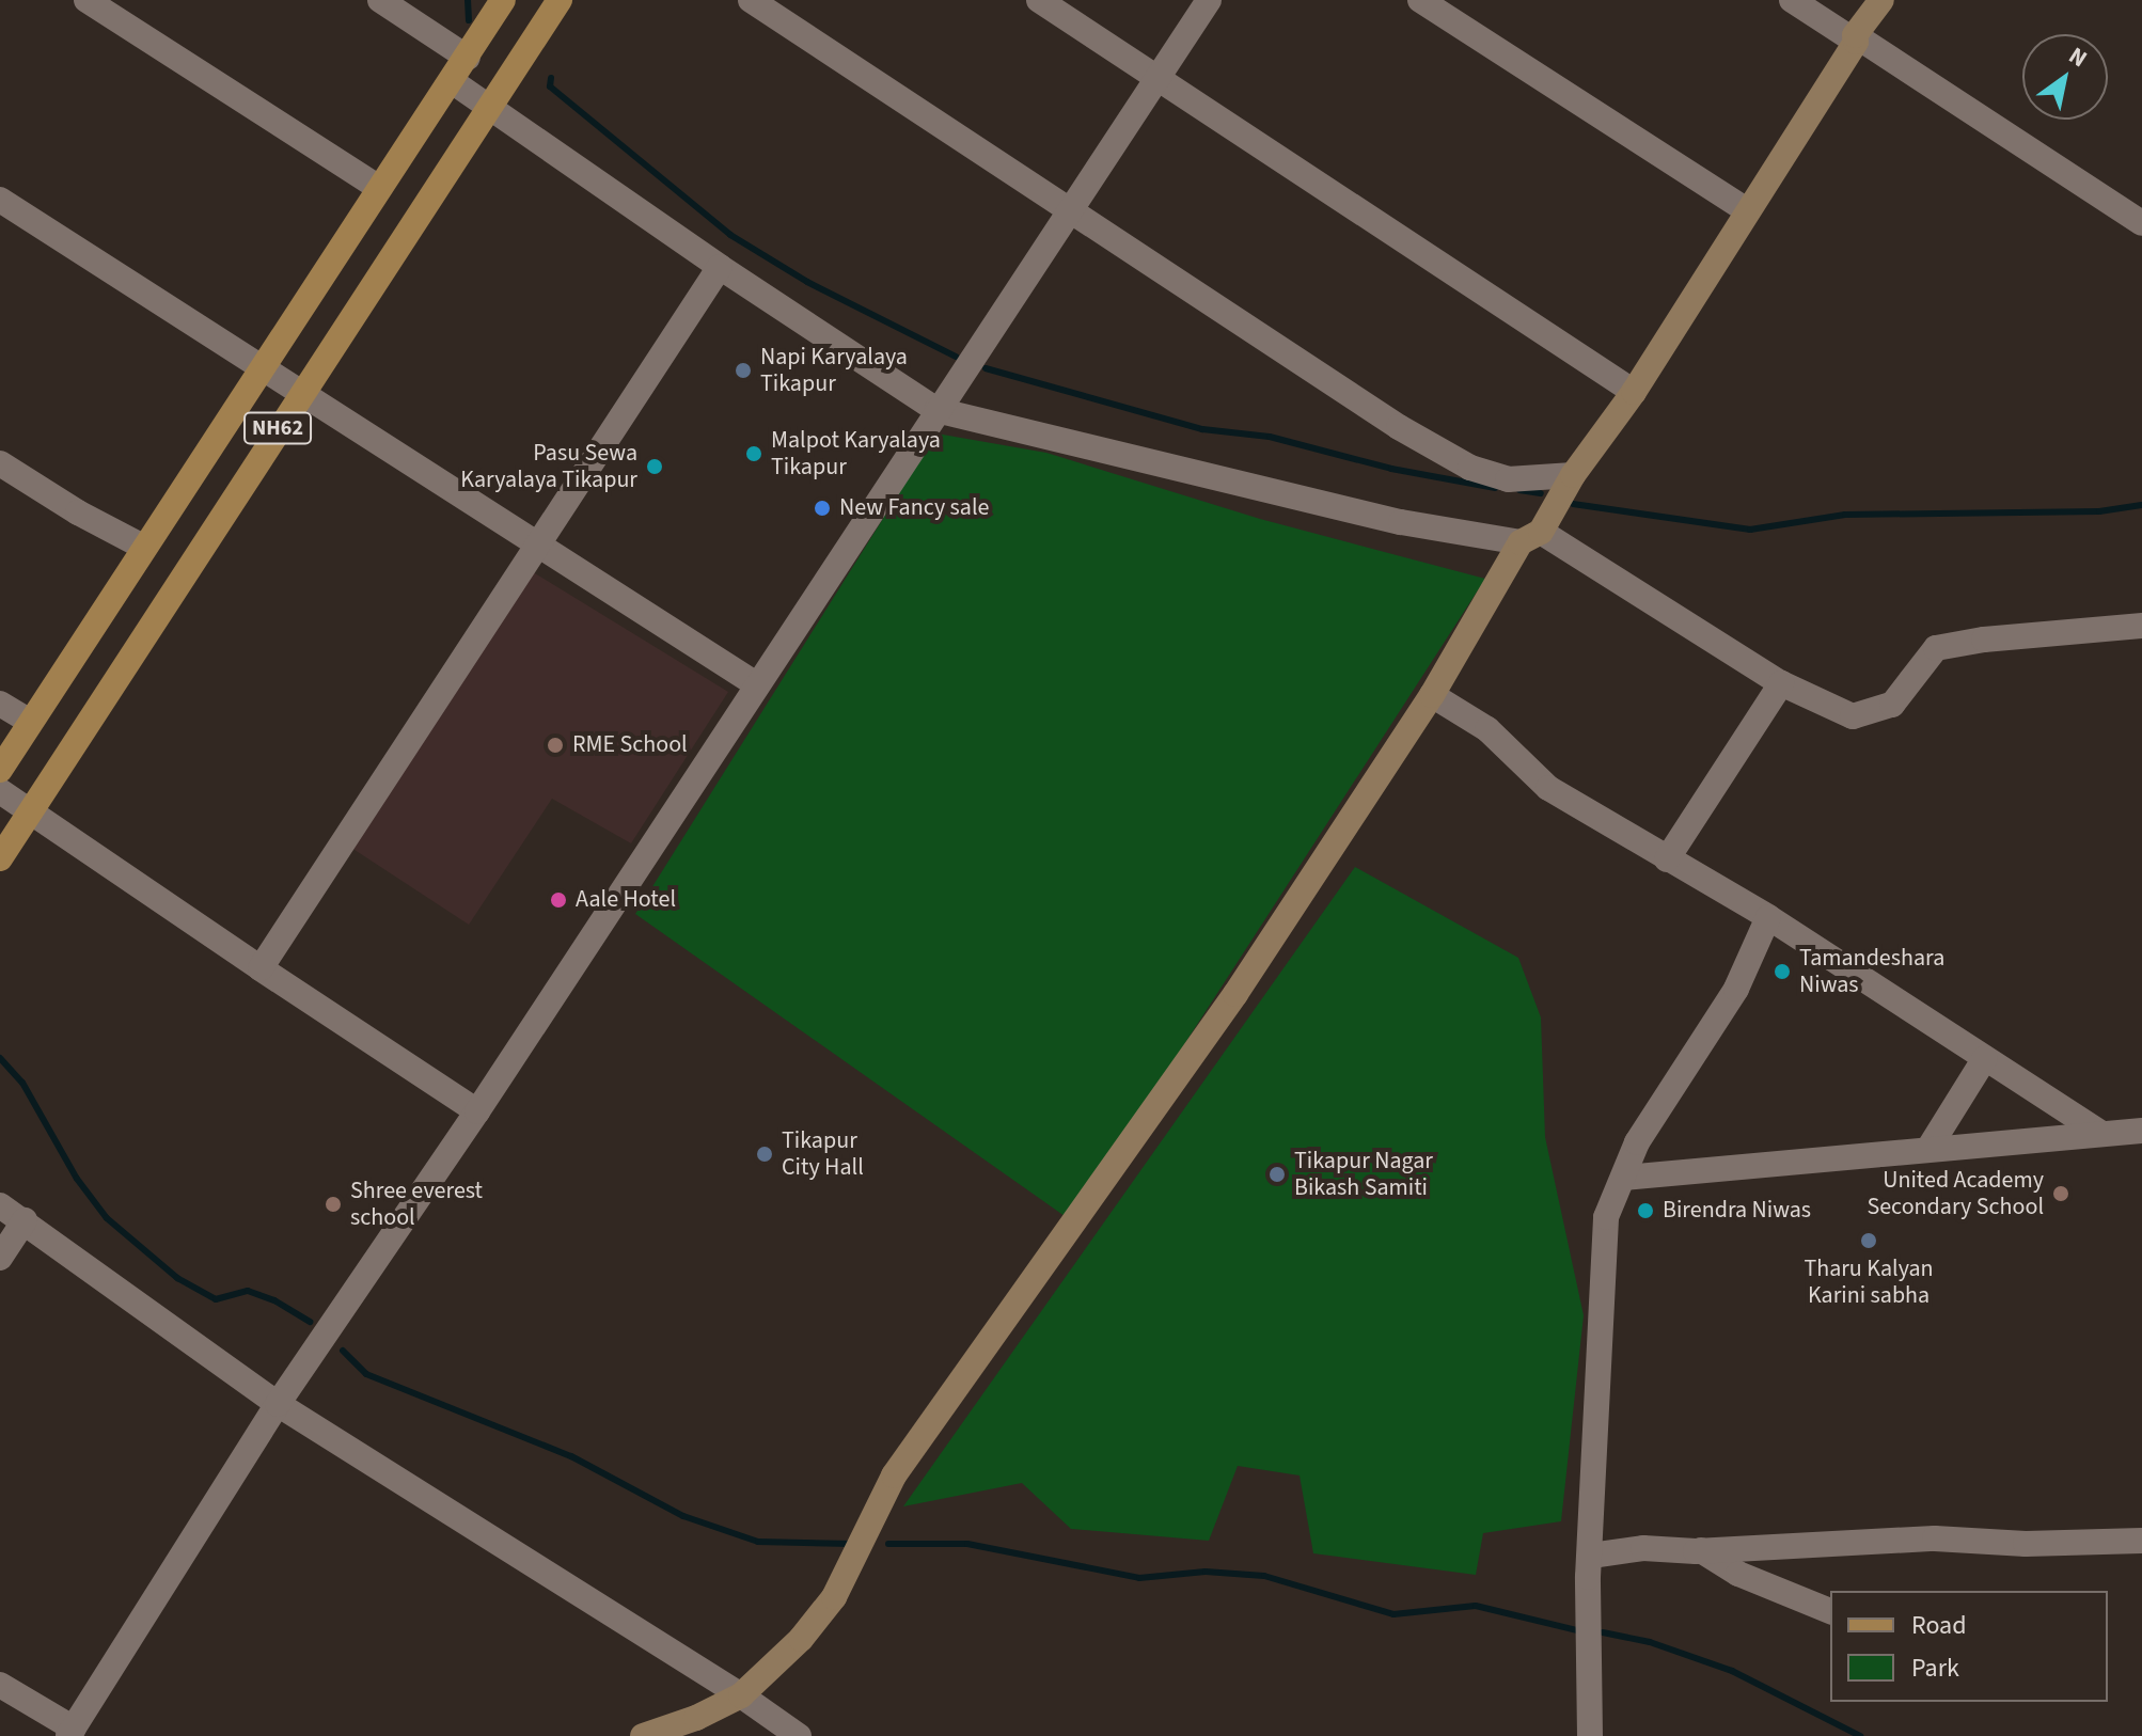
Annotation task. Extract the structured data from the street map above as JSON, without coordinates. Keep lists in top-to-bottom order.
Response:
{
  "streets": {
    "main road": ["NH62"]
  },
  "places": [
    "Napi Karyalaya Tikapur",
    "Malpot Karyalaya Tikapur",
    "Pasu Sewa Karyalaya Tikapur",
    "New Fancy sale",
    "RME School",
    "Aale Hotel",
    "Tamandeshara Niwas",
    "Tikapur City Hall",
    "Tikapur Nagar Bikash Samiti",
    "United Academy Secondary School",
    "Shree everest school",
    "Birendra Niwas",
    "Tharu Kalyan Karini sabha"
  ],
  "legend": ["Road", "Park"],
  "north": "top right"
}
